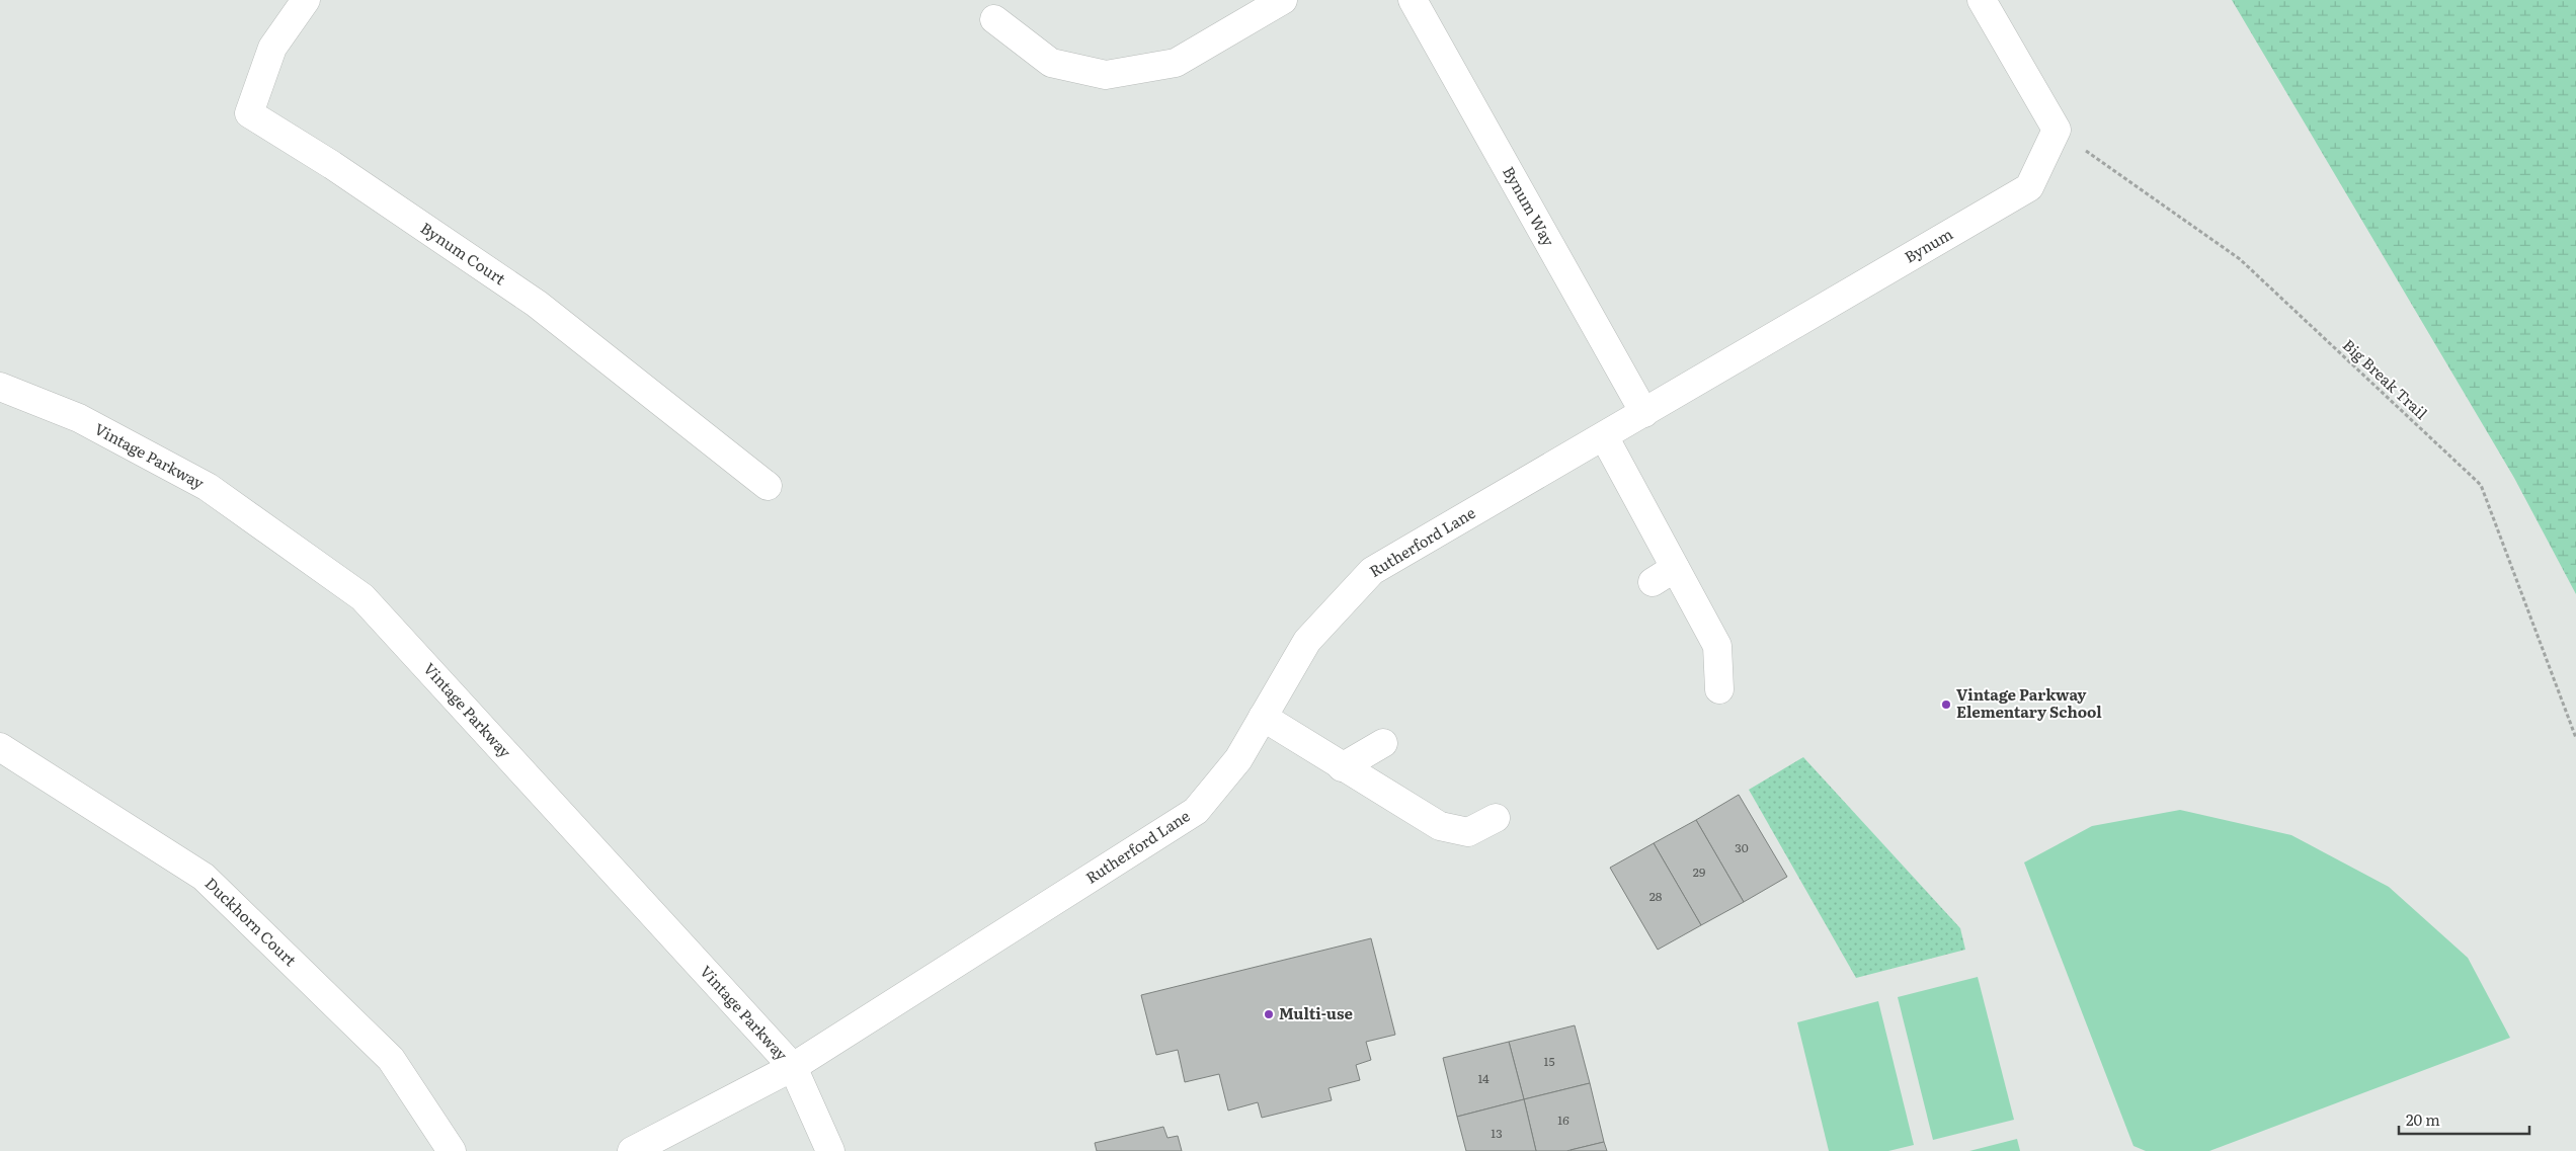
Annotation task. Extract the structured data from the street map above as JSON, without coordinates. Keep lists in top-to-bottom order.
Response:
{
  "streets": {
    "street": [
      "Bynum Way",
      "Bynum",
      "Bynum Court",
      "Vintage Parkway",
      "Rutherford Lane",
      "Duckhorn Court"
    ],
    "path": ["Big Break Trail"]
  },
  "crossings": [
    ["Bynum Way", "Bynum"],
    ["Bynum Way", "Rutherford Lane"],
    ["Bynum", "Big Break Trail"],
    ["Bynum", "Rutherford Lane"],
    ["Vintage Parkway", "Rutherford Lane"]
  ],
  "places": ["Vintage Parkway Elementary School", "Multi-use"],
  "house_numbers": [
    "30",
    "29",
    "28",
    "15",
    "14",
    "16",
    "13"
  ],
  "scale_bar": "20 m"
}
